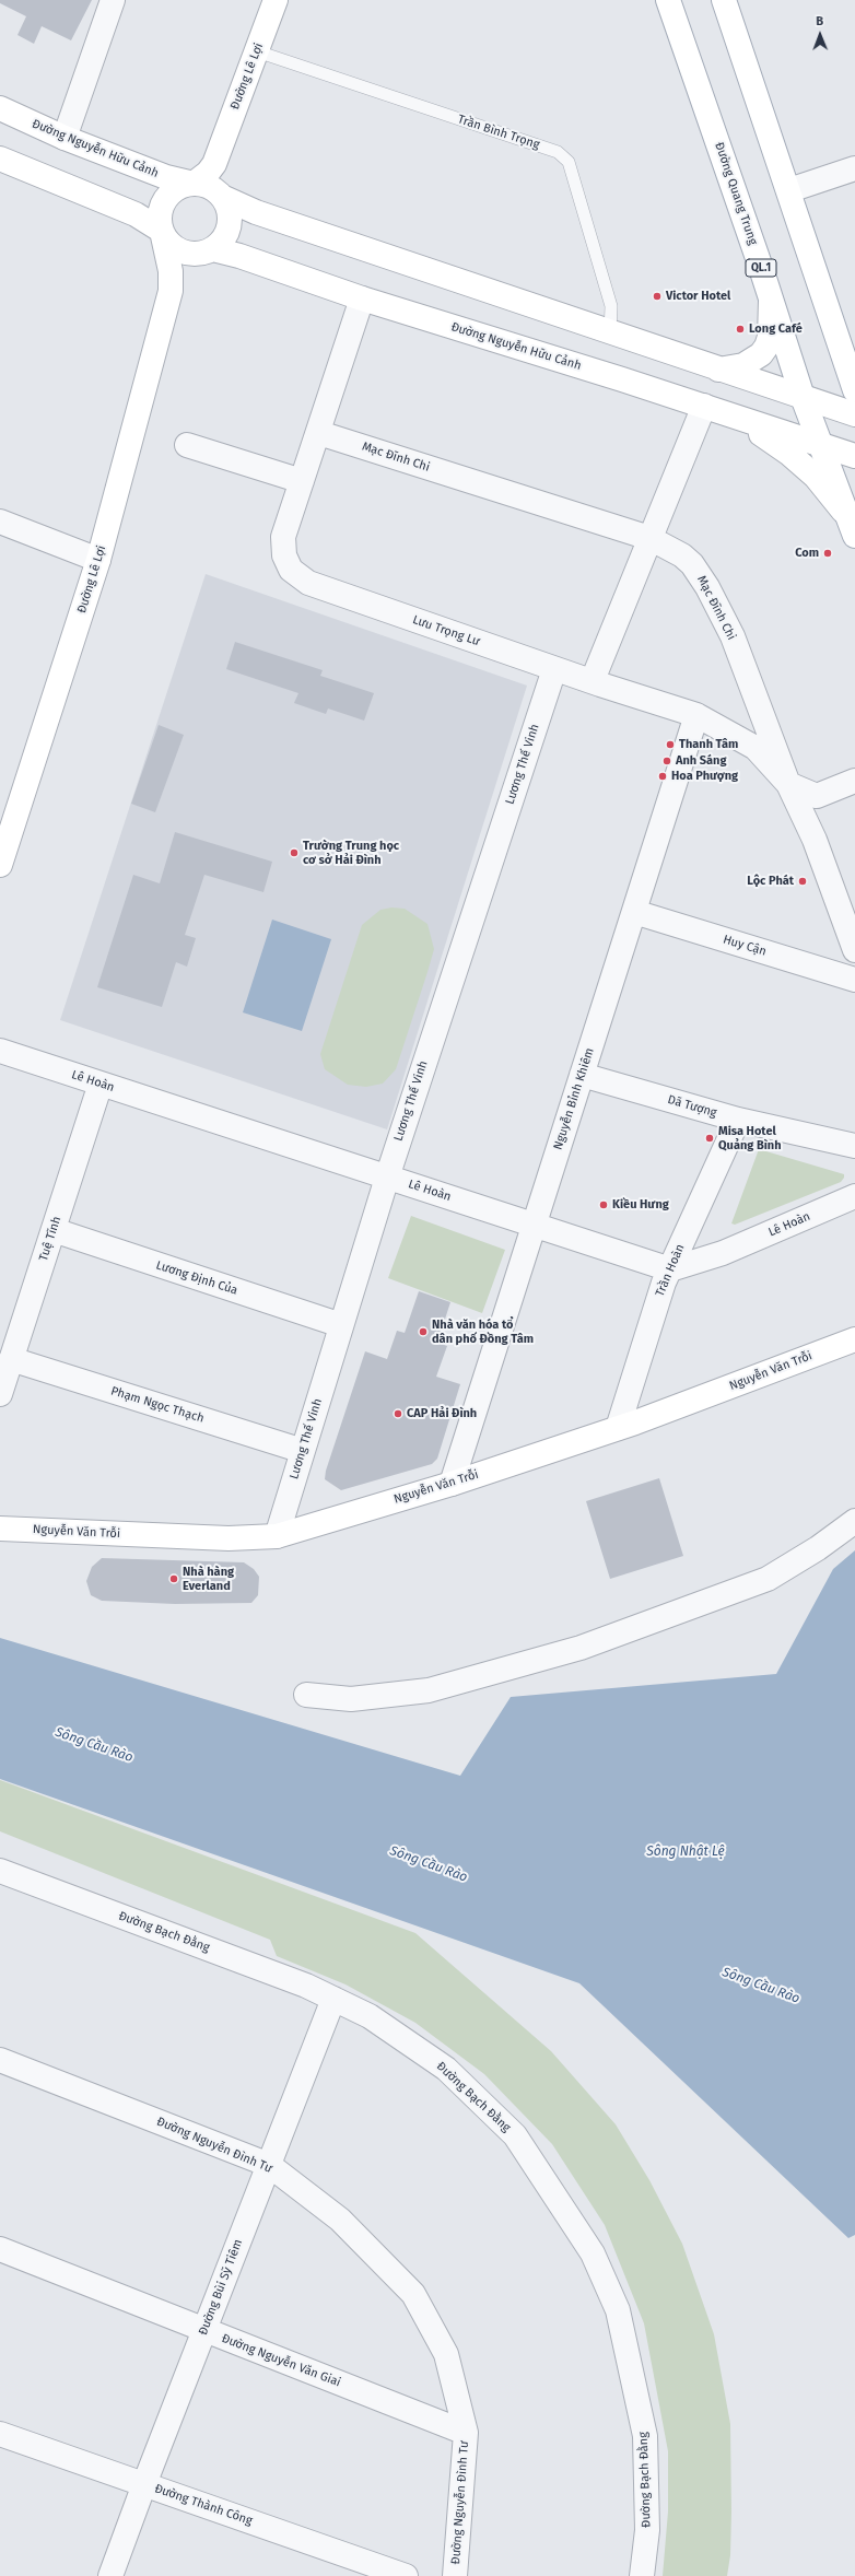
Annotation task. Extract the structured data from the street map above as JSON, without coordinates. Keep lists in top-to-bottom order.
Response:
{
  "streets": {
    "main road": [
      "Đường Lê Lợi",
      "Đường Nguyễn Hữu Cảnh",
      "Đường Quang Trung",
      "QL.1",
      "Nguyễn Văn Trỗi"
    ],
    "street": [
      "Mạc Đĩnh Chi",
      "Lưu Trọng Lư",
      "Lương Thế Vinh",
      "Huy Cận",
      "Lê Hoàn",
      "Nguyễn Bỉnh Khiêm",
      "Dã Tượng",
      "Tuệ Tĩnh",
      "Trần Hoàn",
      "Lương Định Của",
      "Phạm Ngọc Thạch",
      "Đường Bạch Đằng",
      "Đường Nguyễn Đình Tư",
      "Đường Bùi Sỹ Tiêm",
      "Đường Nguyễn Văn Giai",
      "Đường Thành Công"
    ],
    "lane": ["Trần Bình Trọng"]
  },
  "crossings": [
    ["Đường Lê Lợi", "Trần Bình Trọng"],
    ["Đường Lê Lợi", "Đường Nguyễn Hữu Cảnh"],
    ["Đường Nguyễn Hữu Cảnh", "Đường Quang Trung"],
    ["Đường Nguyễn Hữu Cảnh", "Lưu Trọng Lư"],
    ["Mạc Đĩnh Chi", "Lưu Trọng Lư"],
    ["Lưu Trọng Lư", "Lương Thế Vinh"],
    ["Lưu Trọng Lư", "Nguyễn Bỉnh Khiêm"],
    ["Lương Thế Vinh", "Lê Hoàn"],
    ["Lương Thế Vinh", "Lương Định Của"],
    ["Lương Thế Vinh", "Nguyễn Văn Trỗi"],
    ["Lương Thế Vinh", "Phạm Ngọc Thạch"],
    ["Huy Cận", "Nguyễn Bỉnh Khiêm"],
    ["Lê Hoàn", "Nguyễn Bỉnh Khiêm"],
    ["Lê Hoàn", "Tuệ Tĩnh"],
    ["Lê Hoàn", "Trần Hoàn"],
    ["Nguyễn Bỉnh Khiêm", "Dã Tượng"],
    ["Nguyễn Bỉnh Khiêm", "Nguyễn Văn Trỗi"],
    ["Dã Tượng", "Trần Hoàn"],
    ["Tuệ Tĩnh", "Lương Định Của"],
    ["Tuệ Tĩnh", "Phạm Ngọc Thạch"],
    ["Trần Hoàn", "Nguyễn Văn Trỗi"],
    ["Đường Bạch Đằng", "Đường Bùi Sỹ Tiêm"],
    ["Đường Nguyễn Đình Tư", "Đường Bùi Sỹ Tiêm"],
    ["Đường Nguyễn Đình Tư", "Đường Nguyễn Văn Giai"],
    ["Đường Bùi Sỹ Tiêm", "Đường Nguyễn Văn Giai"],
    ["Đường Bùi Sỹ Tiêm", "Đường Thành Công"]
  ],
  "water": ["Sông Cầu Rào", "Sông Nhật Lệ"],
  "places": [
    "Victor Hotel",
    "Long Café",
    "Com",
    "Thanh Tâm",
    "Anh Sáng",
    "Hoa Phượng",
    "Trường Trung học cơ sở Hải Đình",
    "Lộc Phát",
    "Misa Hotel Quảng Bình",
    "Kiều Hưng",
    "Nhà văn hóa tổ dân phố Đồng Tâm",
    "CAP Hải Đình",
    "Nhà hàng Everland"
  ],
  "north": "top"
}
